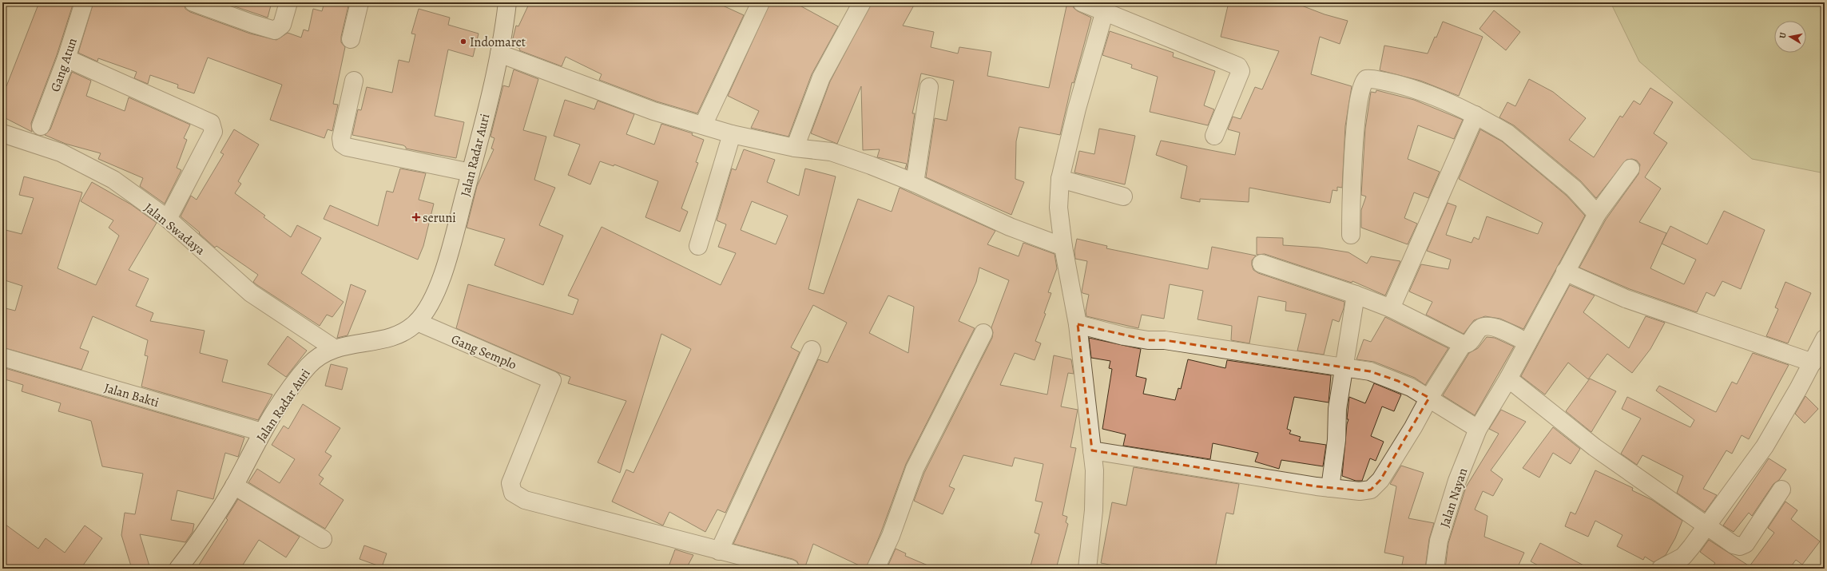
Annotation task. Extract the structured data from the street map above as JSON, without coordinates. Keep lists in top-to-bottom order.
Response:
{
  "streets": {
    "street": [
      "Gang Atun",
      "Jalan Radar Auri",
      "Jalan Swadaya",
      "Gang Semplo",
      "Jalan Bakti",
      "Jalan Nayan"
    ]
  },
  "crossings": [
    ["Jalan Radar Auri", "Jalan Swadaya"],
    ["Jalan Radar Auri", "Gang Semplo"],
    ["Jalan Radar Auri", "Jalan Bakti"]
  ],
  "places": {
    "other": ["Indomaret"],
    "health": ["seruni"]
  },
  "north": "left"
}
